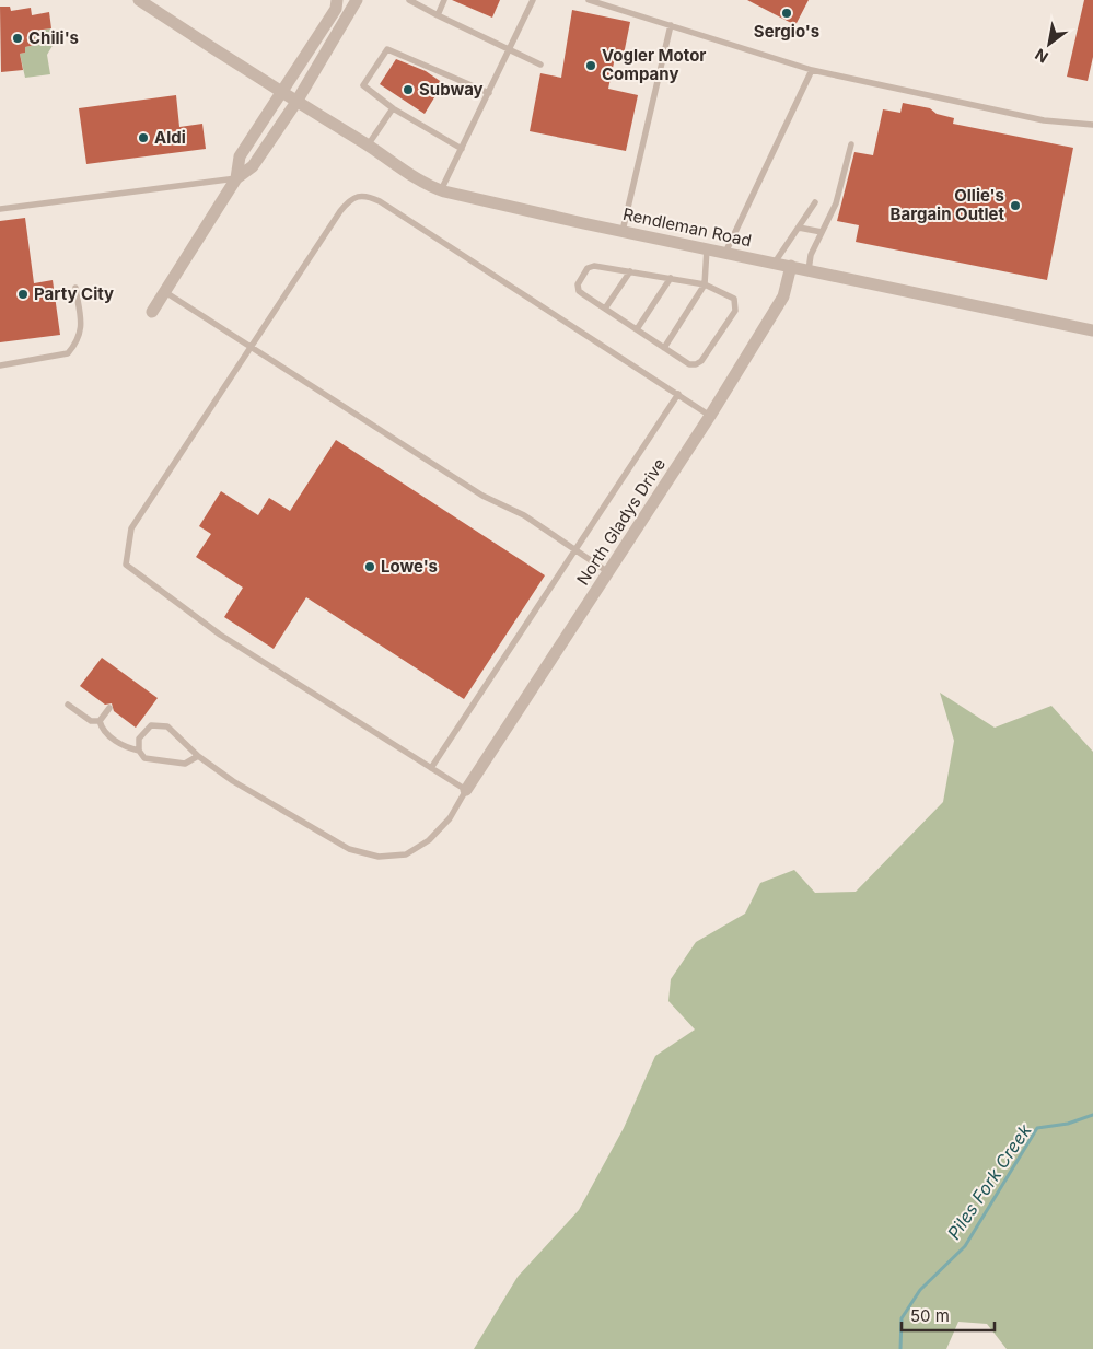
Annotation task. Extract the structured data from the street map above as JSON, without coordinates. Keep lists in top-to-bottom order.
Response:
{
  "streets": {
    "street": ["Rendleman Road", "North Gladys Drive"]
  },
  "crossings": [
    ["Rendleman Road", "North Gladys Drive"]
  ],
  "water": ["Piles Fork Creek"],
  "places": [
    "Sergio's",
    "Chili's",
    "Vogler Motor Company",
    "Subway",
    "Aldi",
    "Ollie's Bargain Outlet",
    "Party City",
    "Lowe's"
  ],
  "scale_bar": "50 m",
  "north": "bottom left"
}
